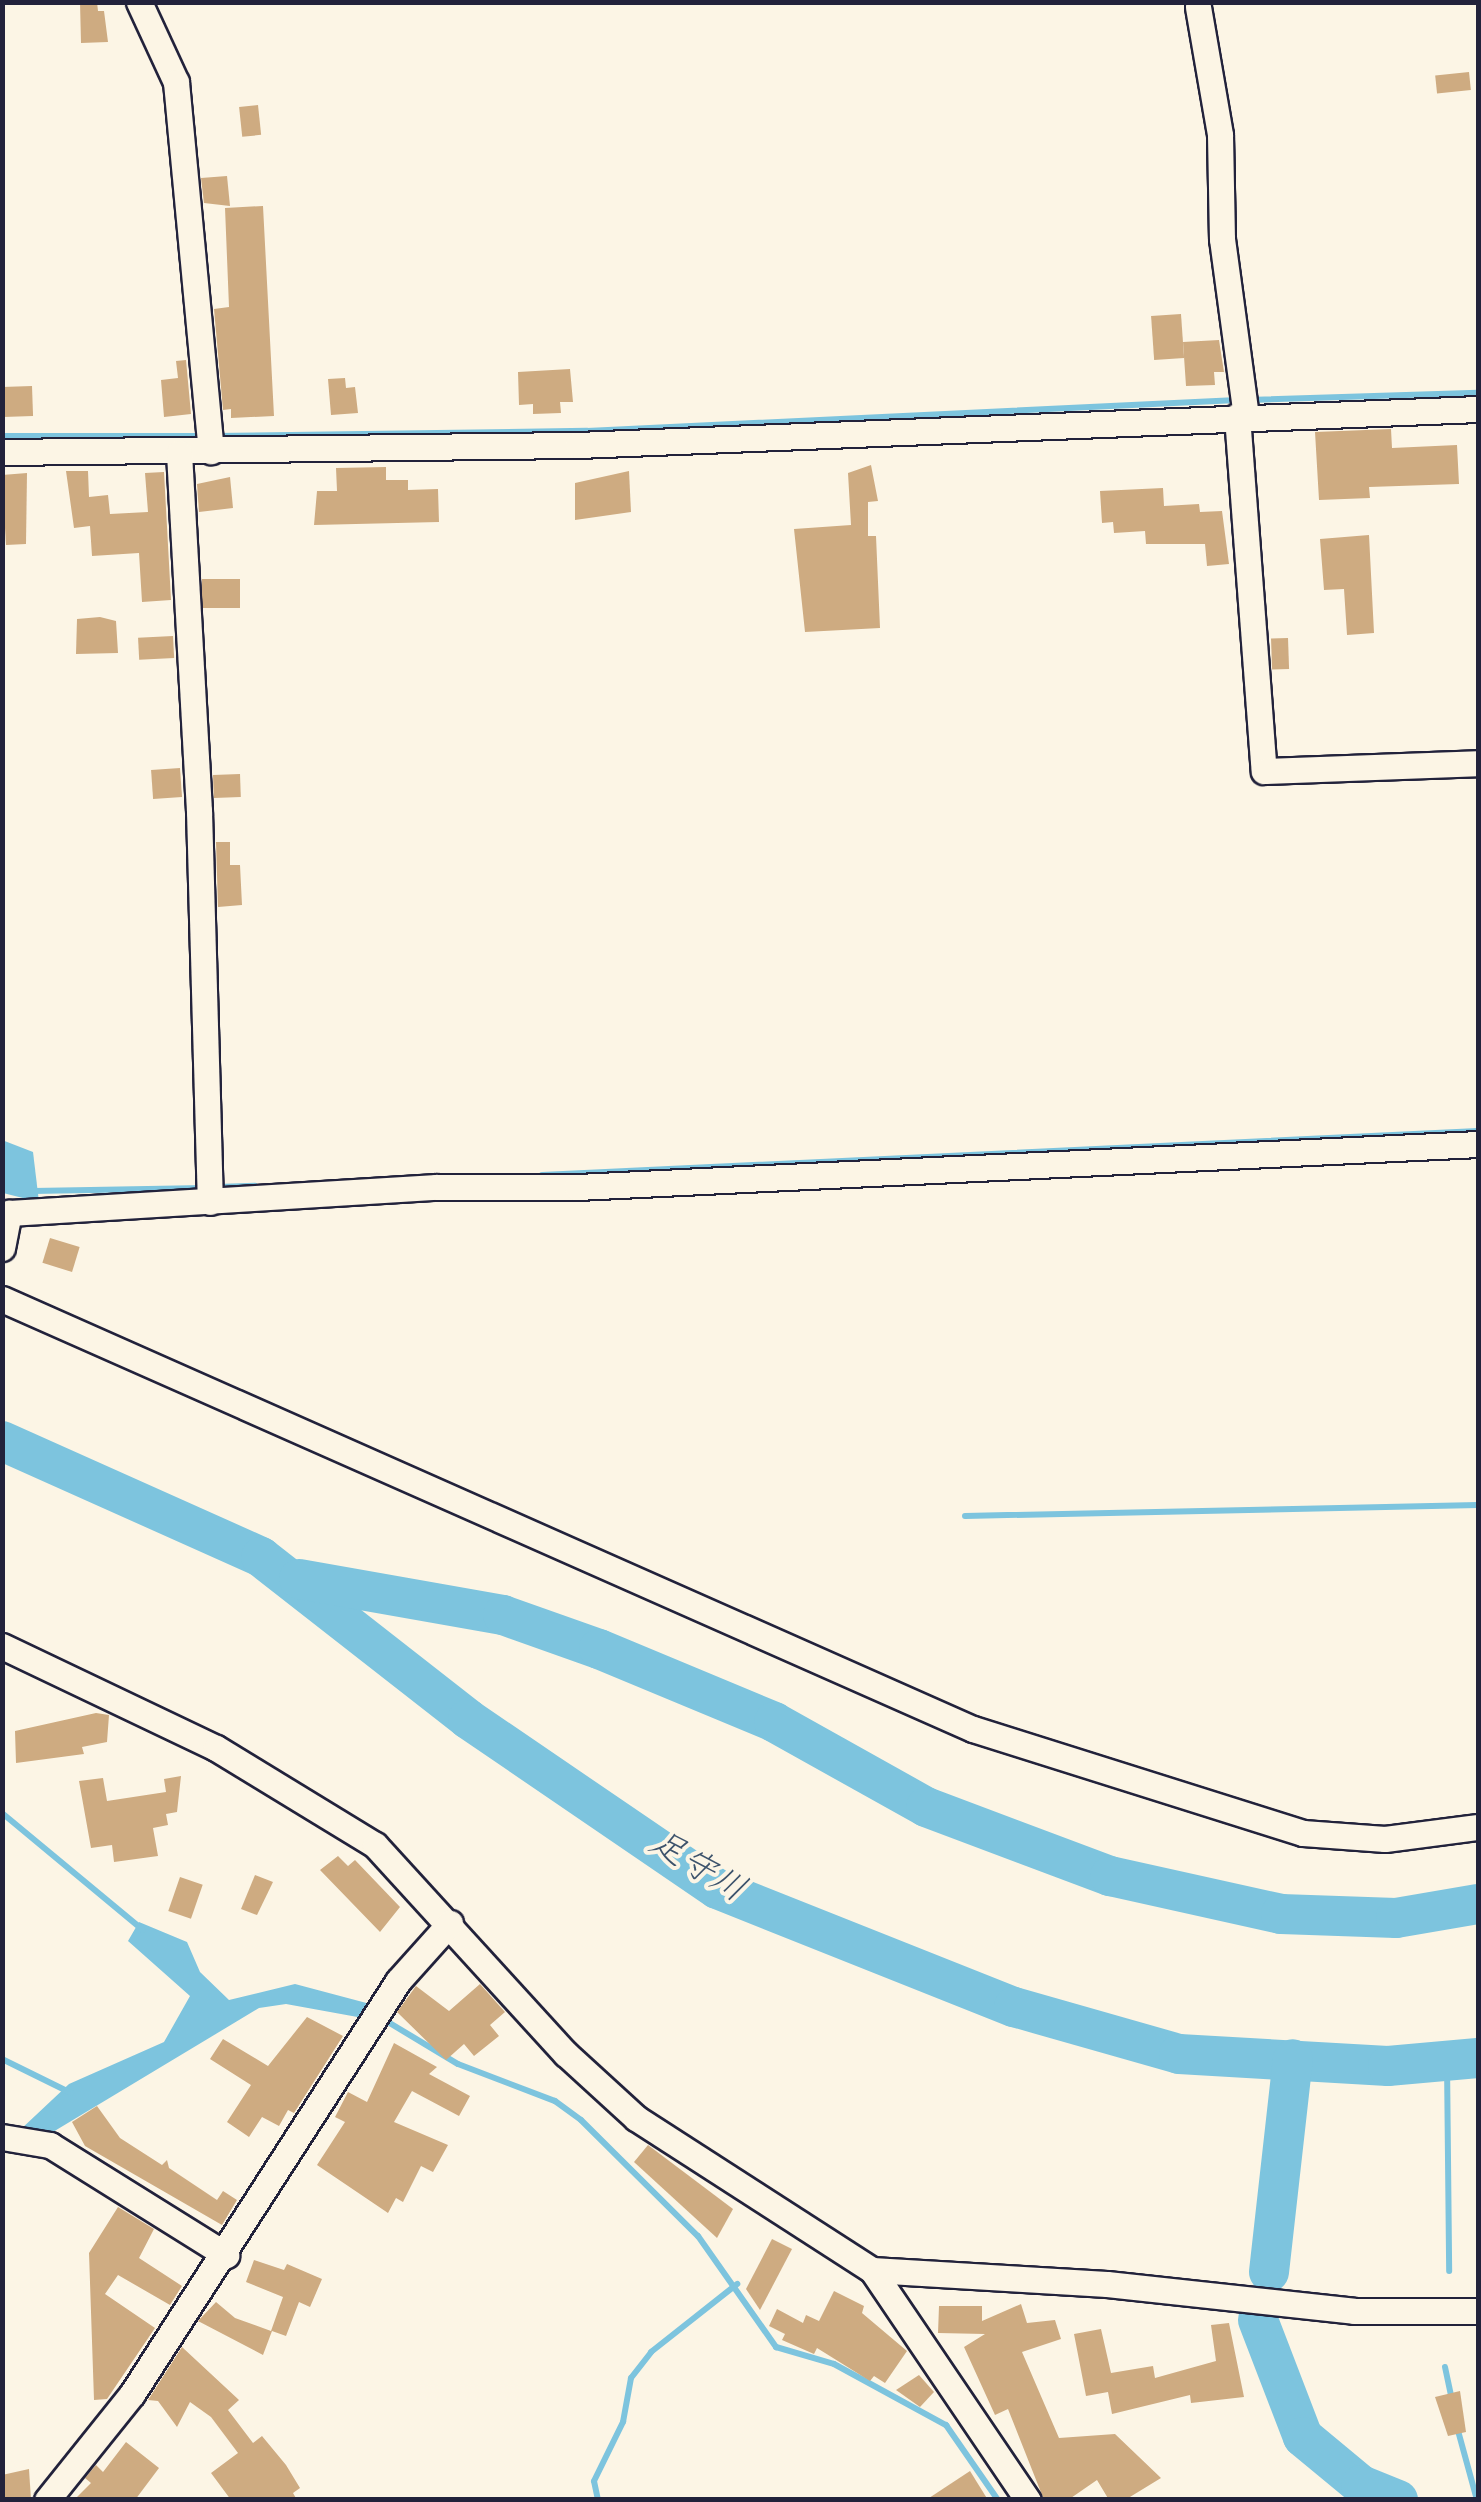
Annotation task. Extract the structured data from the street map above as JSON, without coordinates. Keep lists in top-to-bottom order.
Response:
{
  "water": ["足守川"]
}
